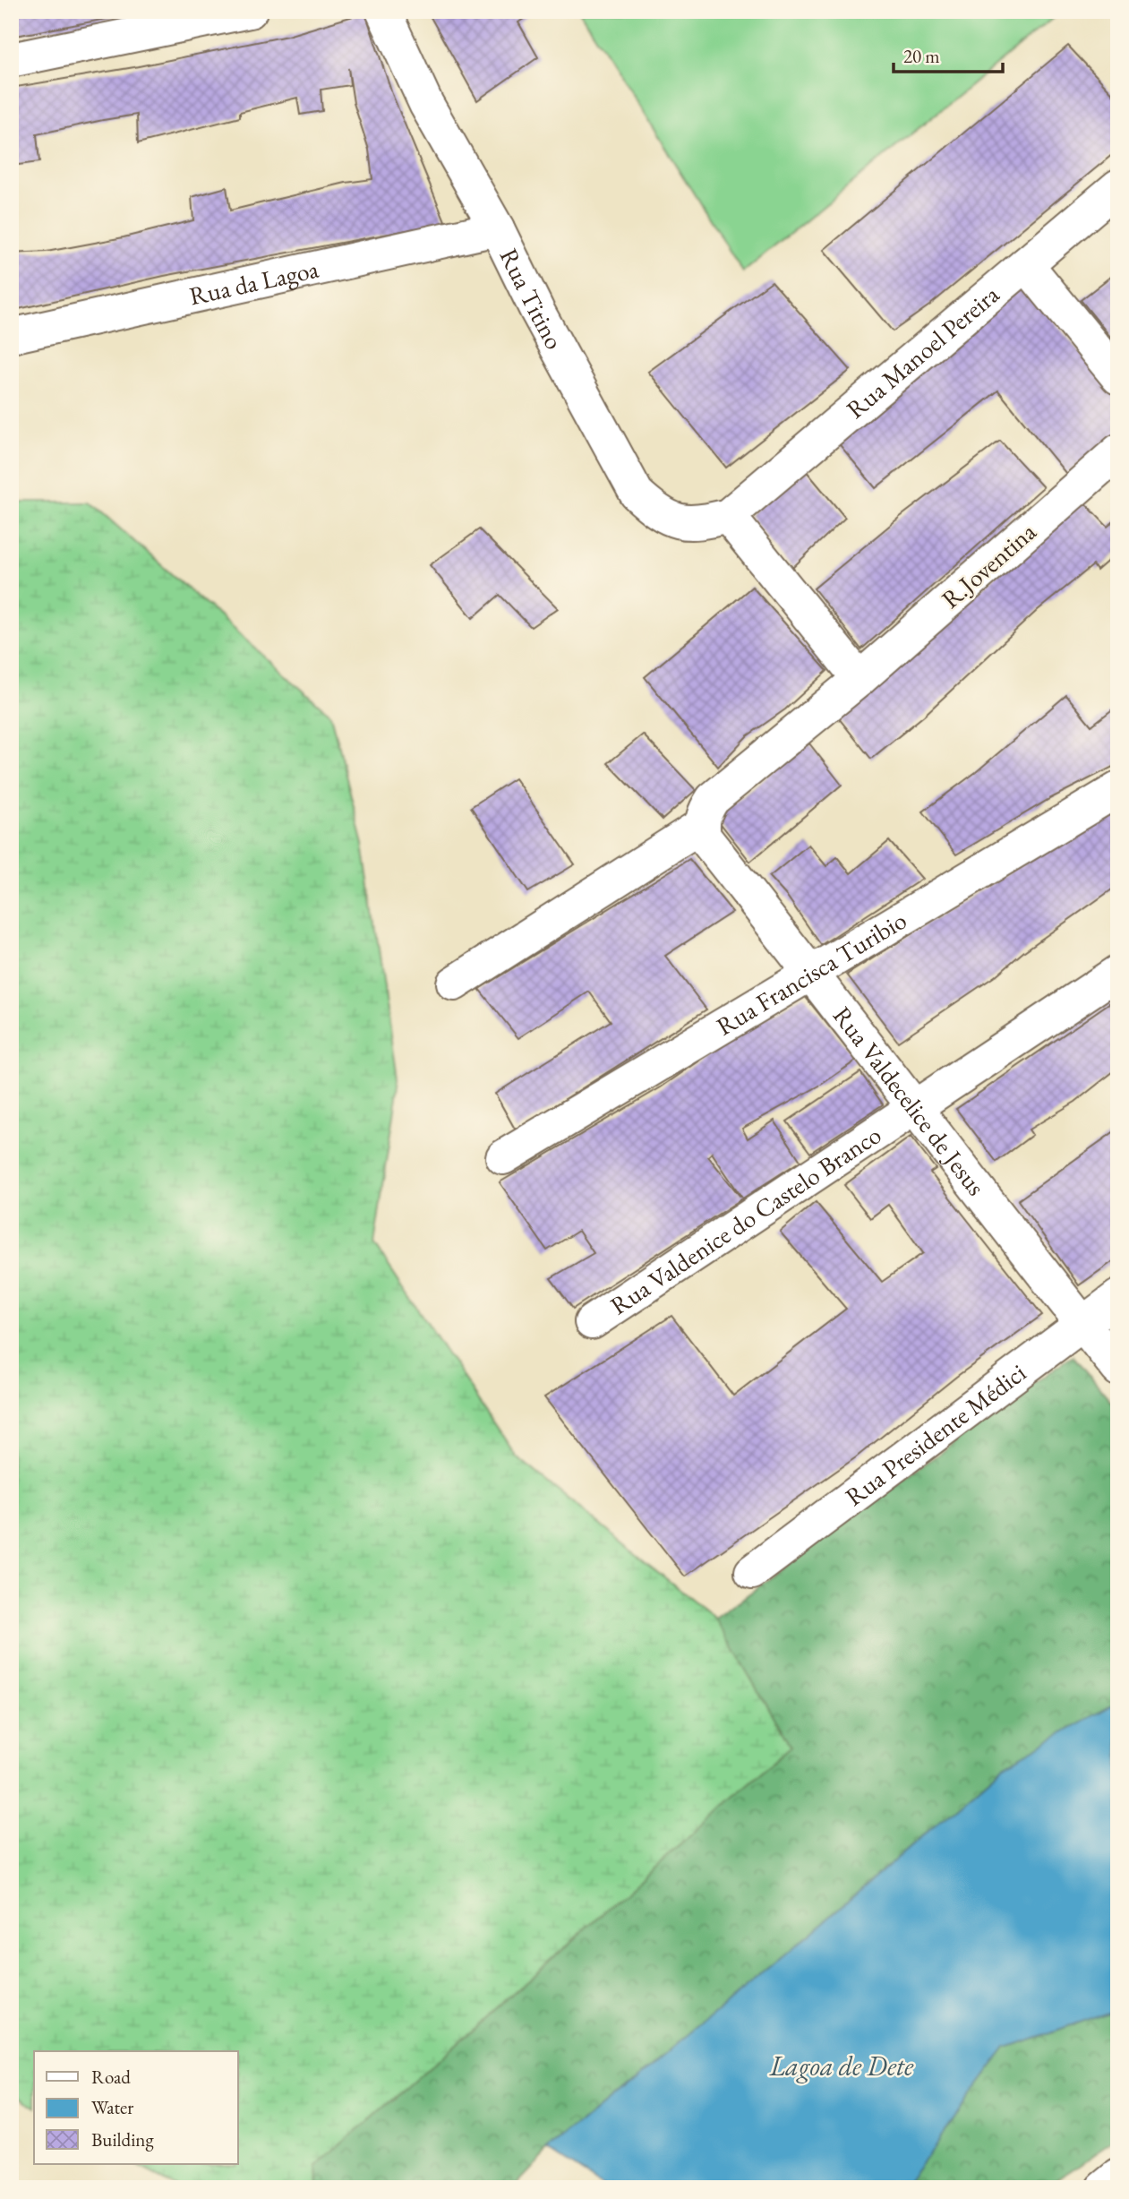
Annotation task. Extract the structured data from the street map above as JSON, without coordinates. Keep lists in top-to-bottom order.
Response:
{
  "streets": {
    "street": [
      "Rua da Lagoa",
      "Rua Titino",
      "Rua Manoel Pereira",
      "R.Joventina",
      "Rua Francisca Turibio",
      "Rua Valdecelice de Jesus",
      "Rua Valdenice do Castelo Branco",
      "Rua Presidente Médici"
    ]
  },
  "crossings": [
    ["Rua da Lagoa", "Rua Titino"],
    ["Rua Titino", "Rua Manoel Pereira"],
    ["R.Joventina", "Rua Valdecelice de Jesus"],
    ["Rua Francisca Turibio", "Rua Valdecelice de Jesus"],
    ["Rua Valdecelice de Jesus", "Rua Valdenice do Castelo Branco"],
    ["Rua Valdecelice de Jesus", "Rua Presidente Médici"]
  ],
  "water": ["Lagoa de Dete"],
  "legend": ["Road", "Water", "Building"],
  "scale_bar": "20 m"
}
